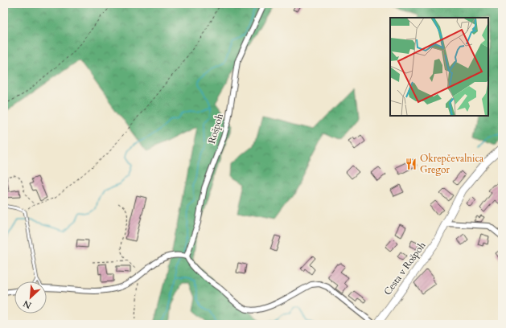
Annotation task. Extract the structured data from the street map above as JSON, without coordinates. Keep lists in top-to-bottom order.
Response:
{
  "streets": {
    "street": ["Rošpoh", "Cesta v Rošpoh"]
  },
  "places": {
    "restaurant": ["Okrepčevalnica Gregor"]
  },
  "north": "bottom left"
}
